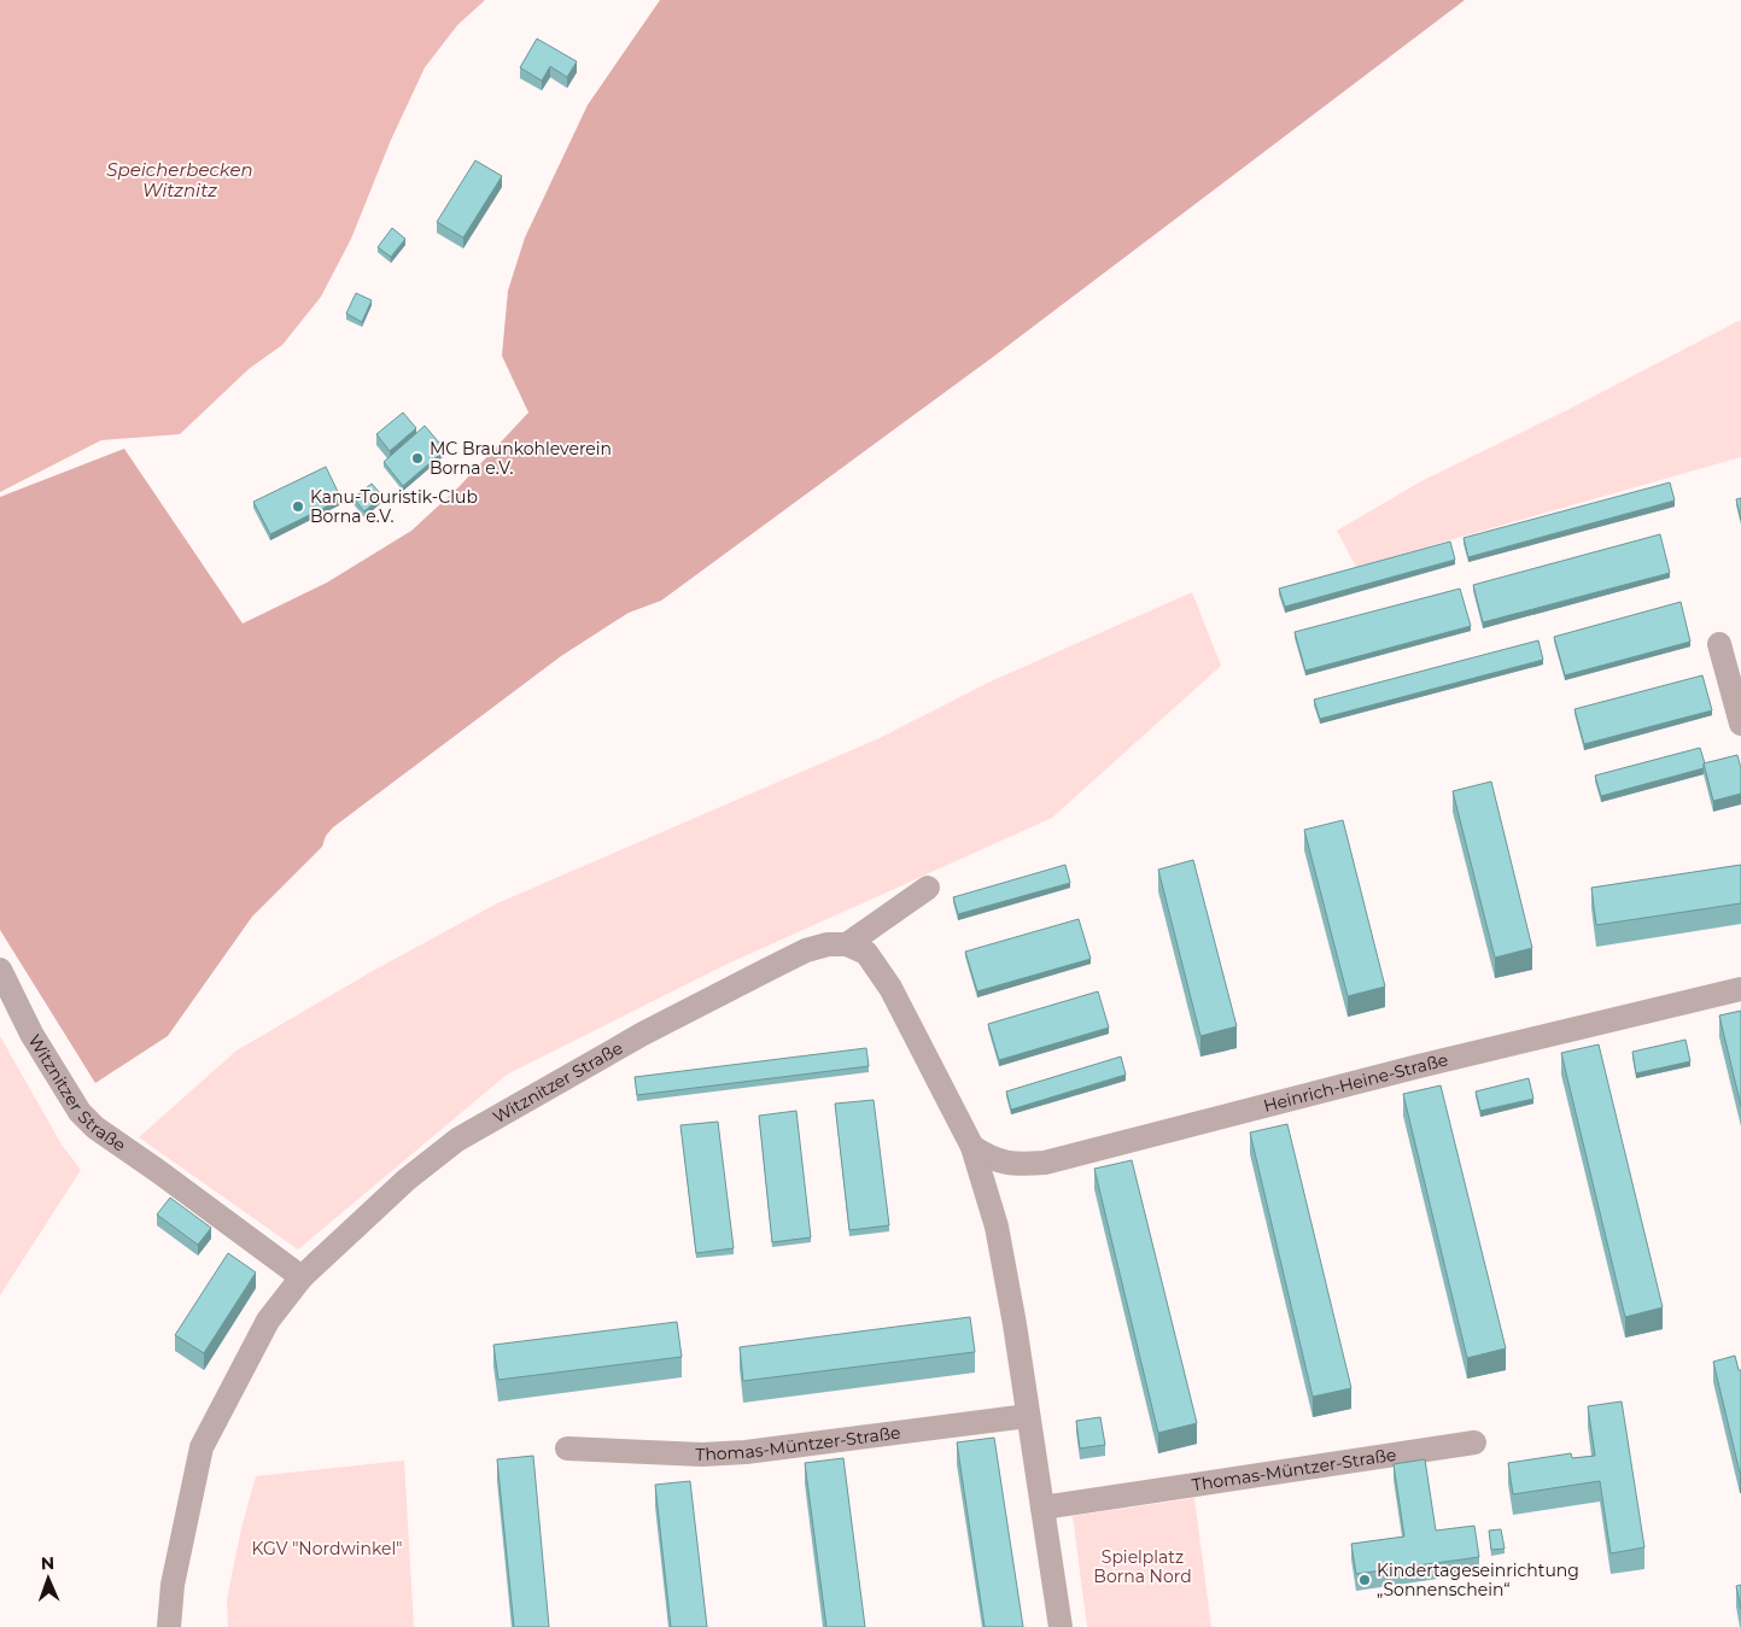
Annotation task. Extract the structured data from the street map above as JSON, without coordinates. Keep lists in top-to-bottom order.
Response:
{
  "streets": {
    "street": ["Witznitzer Straße", "Heinrich-Heine-Straße", "Thomas-Müntzer-Straße"]
  },
  "water": ["Speicherbecken Witznitz"],
  "parks": ["KGV \"Nordwinkel\"", "Spielplatz Borna Nord"],
  "places": ["MC Braunkohleverein Borna e.V.", "Kanu-Touristik-Club Borna e.V.", "Kindertageseinrichtung „Sonnenschein“"],
  "north": "top"
}
